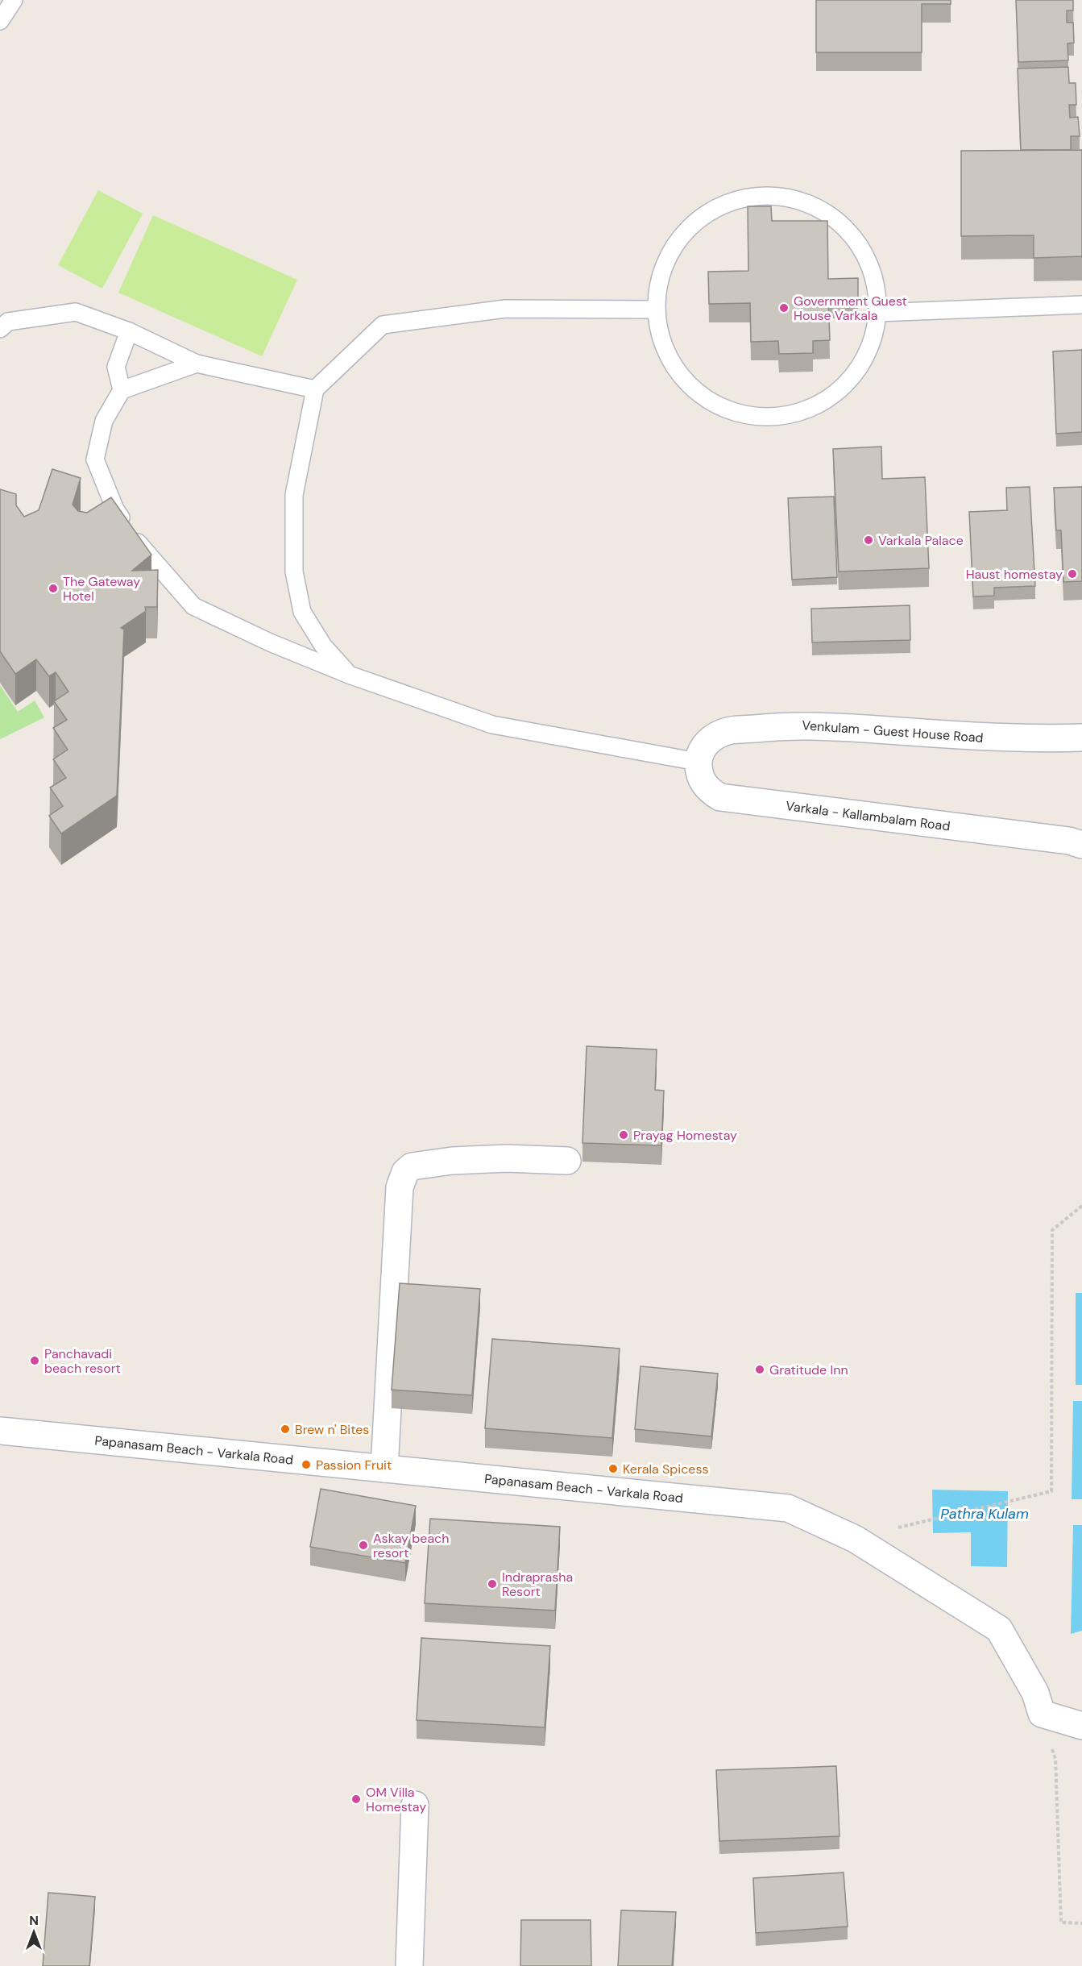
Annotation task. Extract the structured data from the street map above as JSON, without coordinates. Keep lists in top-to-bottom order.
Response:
{
  "streets": {
    "street": ["Venkulam - Guest House Road", "Varkala - Kallambalam Road", "Papanasam Beach - Varkala Road"]
  },
  "crossings": [
    ["Venkulam - Guest House Road", "Varkala - Kallambalam Road"]
  ],
  "water": ["Pathra Kulam"],
  "places": [
    "Government Guest House Varkala",
    "Varkala Palace",
    "Haust homestay",
    "The Gateway Hotel",
    "Prayag Homestay",
    "Panchavadi beach resort",
    "Gratitude Inn",
    "Brew n' Bites",
    "Passion Fruit",
    "Kerala Spicess",
    "Askay beach resort",
    "Indraprasha Resort",
    "OM Villa Homestay"
  ],
  "north": "top"
}
